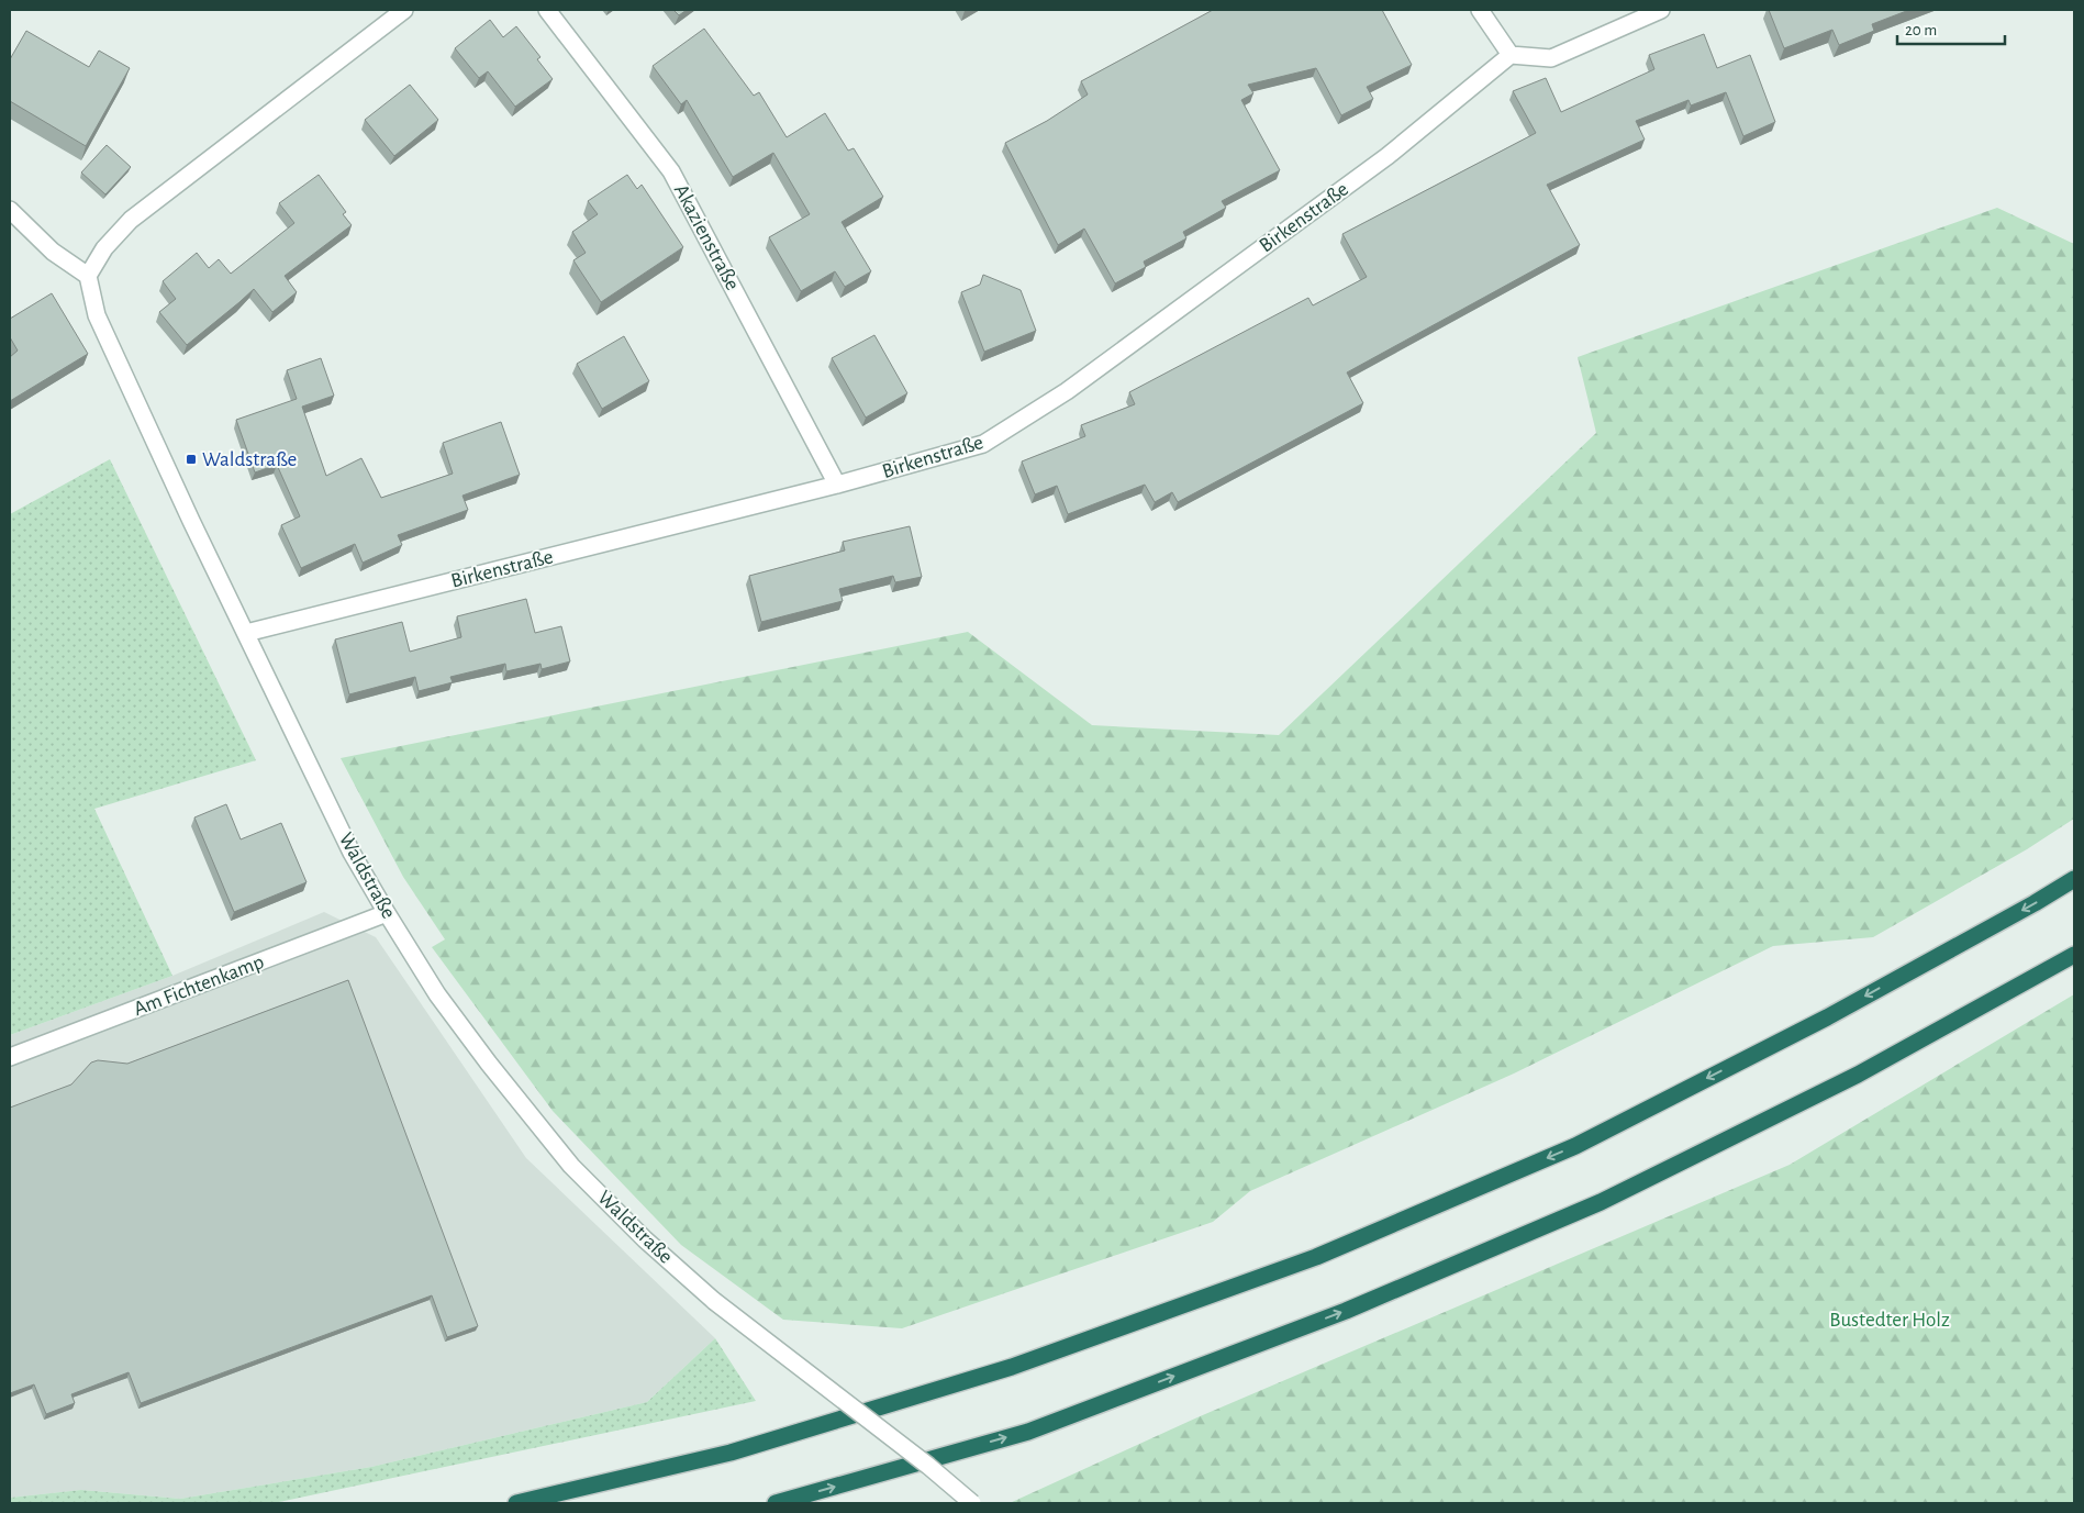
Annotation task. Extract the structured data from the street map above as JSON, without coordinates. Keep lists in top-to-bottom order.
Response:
{
  "streets": {
    "street": [
      "Birkenstraße",
      "Akazienstraße",
      "Waldstraße",
      "Am Fichtenkamp"
    ]
  },
  "crossings": [
    ["Birkenstraße", "Akazienstraße"],
    ["Birkenstraße", "Waldstraße"],
    ["Waldstraße", "Am Fichtenkamp"]
  ],
  "parks": ["Bustedter Holz"],
  "places": {
    "transit": ["Waldstraße"]
  },
  "scale_bar": "20 m"
}
